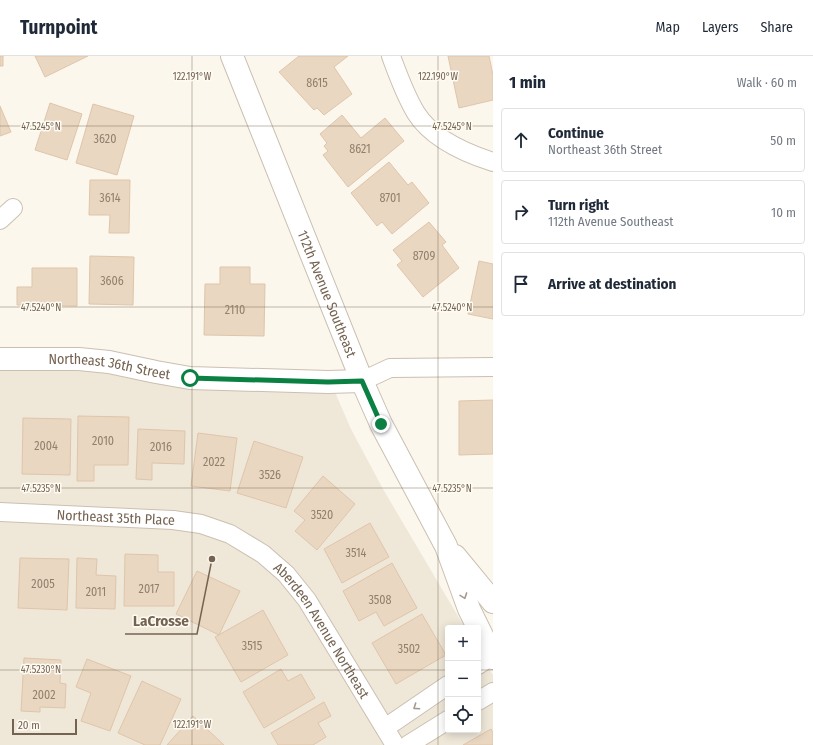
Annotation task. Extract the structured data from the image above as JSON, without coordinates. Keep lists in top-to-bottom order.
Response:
{
  "streets": {
    "street": [
      "112th Avenue Southeast",
      "Northeast 36th Street",
      "Northeast 35th Place",
      "Aberdeen Avenue Northeast"
    ]
  },
  "crossings": [
    ["112th Avenue Southeast", "Northeast 36th Street"],
    ["Northeast 35th Place", "Aberdeen Avenue Northeast"]
  ],
  "places": ["LaCrosse"],
  "house_numbers": [
    "8615",
    "3620",
    "8621",
    "3614",
    "8701",
    "8709",
    "3606",
    "2110",
    "2010",
    "2004",
    "2016",
    "2022",
    "3526",
    "3520",
    "3514",
    "2005",
    "2017",
    "2011",
    "3508",
    "3515",
    "3502",
    "2002"
  ],
  "scale_bar": "20 m",
  "page": {
    "header": "Turnpoint",
    "nav": ["Map", "Layers", "Share"],
    "heading": ["1 min", "Walk · 60 m"],
    "list": [
      ["Continue", "Northeast 36th Street", "50 m"],
      ["Turn right", "112th Avenue Southeast", "10 m"],
      "Arrive at destination"
    ],
    "map_buttons": ["+", "−"],
    "scale": "20 m"
  },
  "coordinates": [
    "122.191°W",
    "122.190°W",
    "47.5245°N",
    "47.5240°N",
    "47.5235°N",
    "47.5230°N"
  ]
}
